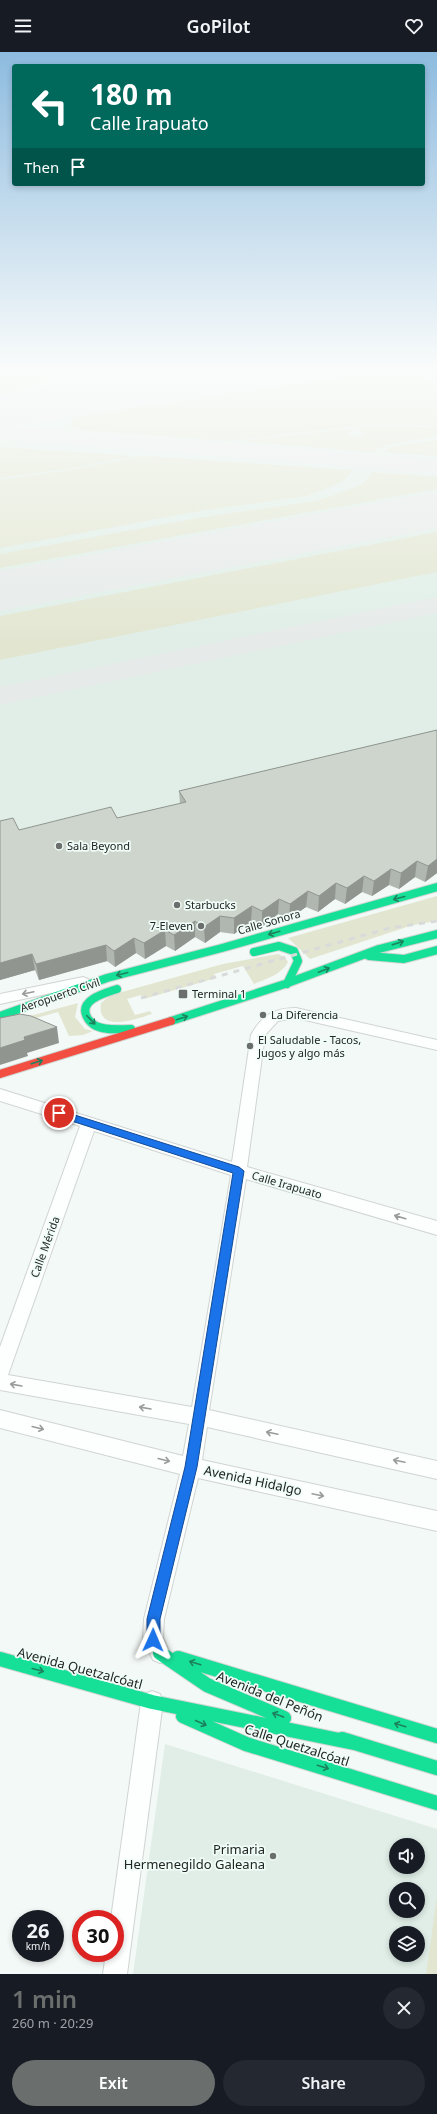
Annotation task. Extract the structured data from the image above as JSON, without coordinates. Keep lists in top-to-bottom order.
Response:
{
  "streets": {
    "street": [
      "Calle Sonora",
      "Aeropuerto Civil",
      "Calle Irapuato",
      "Calle Mérida",
      "Avenida Hidalgo",
      "Avenida Quetzalcóatl",
      "Avenida del Peñón",
      "Calle Quetzalcóatl"
    ]
  },
  "crossings": [
    ["Calle Sonora", "Aeropuerto Civil"],
    ["Calle Irapuato", "Calle Mérida"],
    ["Avenida Quetzalcóatl", "Avenida del Peñón"],
    ["Avenida Quetzalcóatl", "Calle Quetzalcóatl"],
    ["Avenida del Peñón", "Calle Quetzalcóatl"]
  ],
  "one_way": ["Calle Irapuato", "Avenida Quetzalcóatl"],
  "places": {
    "other": [
      "Sala Beyond",
      "Starbucks",
      "7-Eleven",
      "La Diferencia",
      "El Saludable - Tacos, Jugos y algo más",
      "Primaria Hermenegildo Galeana"
    ],
    "transit": ["Terminal 1"]
  },
  "page": {
    "header": "GoPilot",
    "turn": ["180 m", "Calle Irapuato"],
    "then": "Then",
    "speed": "26 km/h",
    "limit": "30",
    "heading": ["1 min", "260 m · 20:29"],
    "buttons": ["Exit", "Share"]
  }
}
